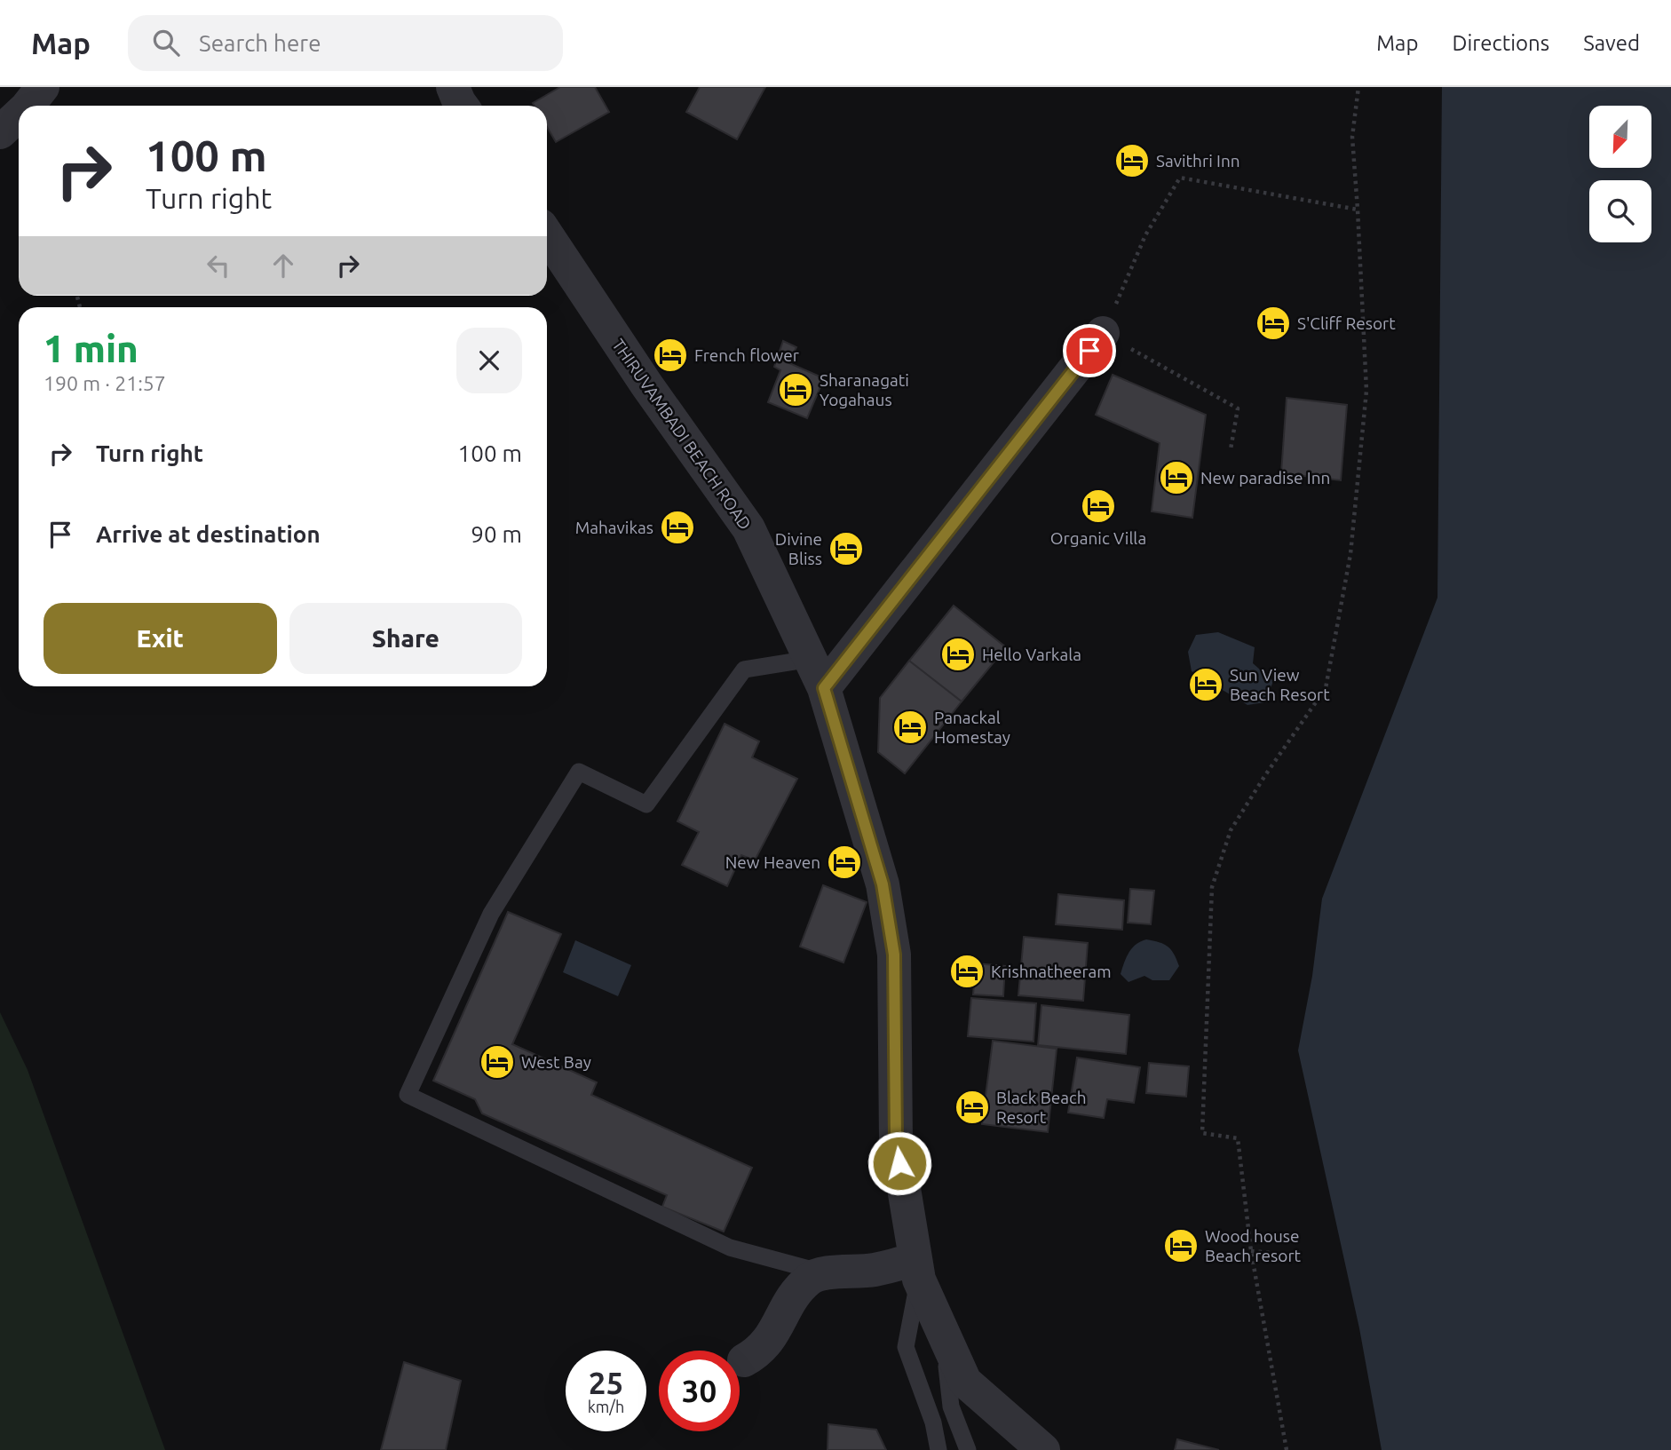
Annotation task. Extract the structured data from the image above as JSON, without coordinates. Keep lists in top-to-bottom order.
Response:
{
  "streets": {
    "street": ["THIRUVAMBADI BEACH ROAD"]
  },
  "places": {
    "hotel": [
      "Savithri Inn",
      "S'Cliff Resort",
      "French flower",
      "Sharanagati Yogahaus",
      "New paradise Inn",
      "Organic Villa",
      "Mahavikas",
      "Divine Bliss",
      "Hello Varkala",
      "Sun View Beach Resort",
      "Panackal Homestay",
      "New Heaven",
      "Krishnatheeram",
      "West Bay",
      "Black Beach Resort",
      "Wood house Beach resort"
    ]
  },
  "north": "bottom left",
  "page": {
    "header": "Map",
    "search": "Search here",
    "nav": ["Map", "Directions", "Saved"],
    "turn": ["100 m", "Turn right"],
    "heading": ["1 min", "190 m · 21:57"],
    "list": [
      {
        "name": "Turn right",
        "value": "100 m"
      },
      {
        "name": "Arrive at destination",
        "value": "90 m"
      }
    ],
    "buttons": ["Exit", "Share"],
    "speed": "25 km/h",
    "limit": "30"
  }
}
